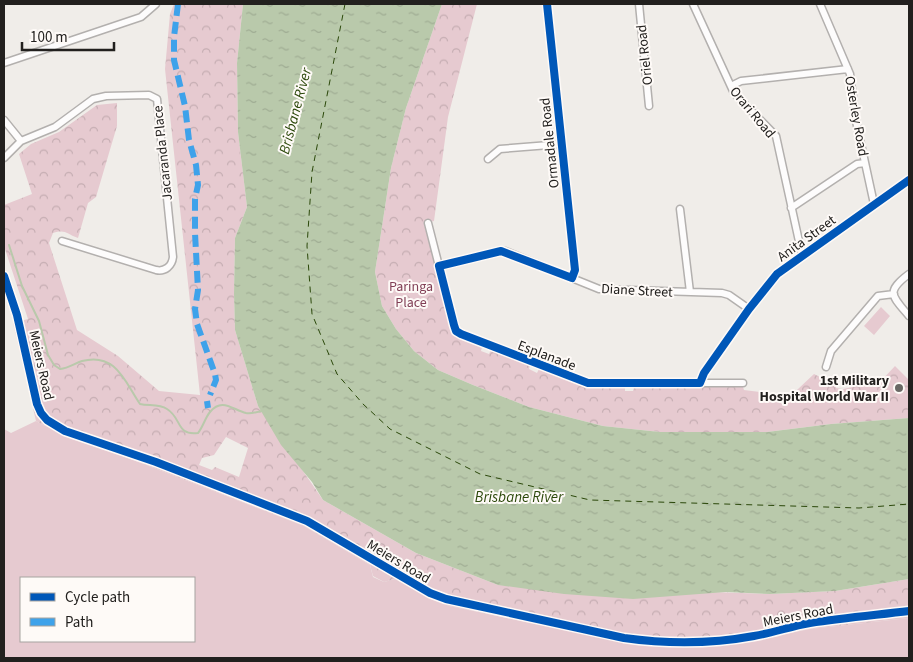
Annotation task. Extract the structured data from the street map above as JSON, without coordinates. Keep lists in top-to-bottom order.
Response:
{
  "streets": {
    "street": [
      "Oriel Road",
      "Orari Road",
      "Osterley Road",
      "Ormadale Road",
      "Jacaranda Place",
      "Anita Street",
      "Diane Street",
      "Esplanade",
      "Meiers Road"
    ]
  },
  "crossings": [
    ["Orari Road", "Anita Street"],
    ["Osterley Road", "Anita Street"],
    ["Ormadale Road", "Diane Street"],
    ["Anita Street", "Diane Street"],
    ["Anita Street", "Esplanade"],
    ["Diane Street", "Esplanade"]
  ],
  "water": ["Brisbane River"],
  "parks": ["Paringa Place"],
  "places": ["1st Military Hospital World War II"],
  "legend": ["Cycle path", "Path"],
  "scale_bar": "100 m"
}
